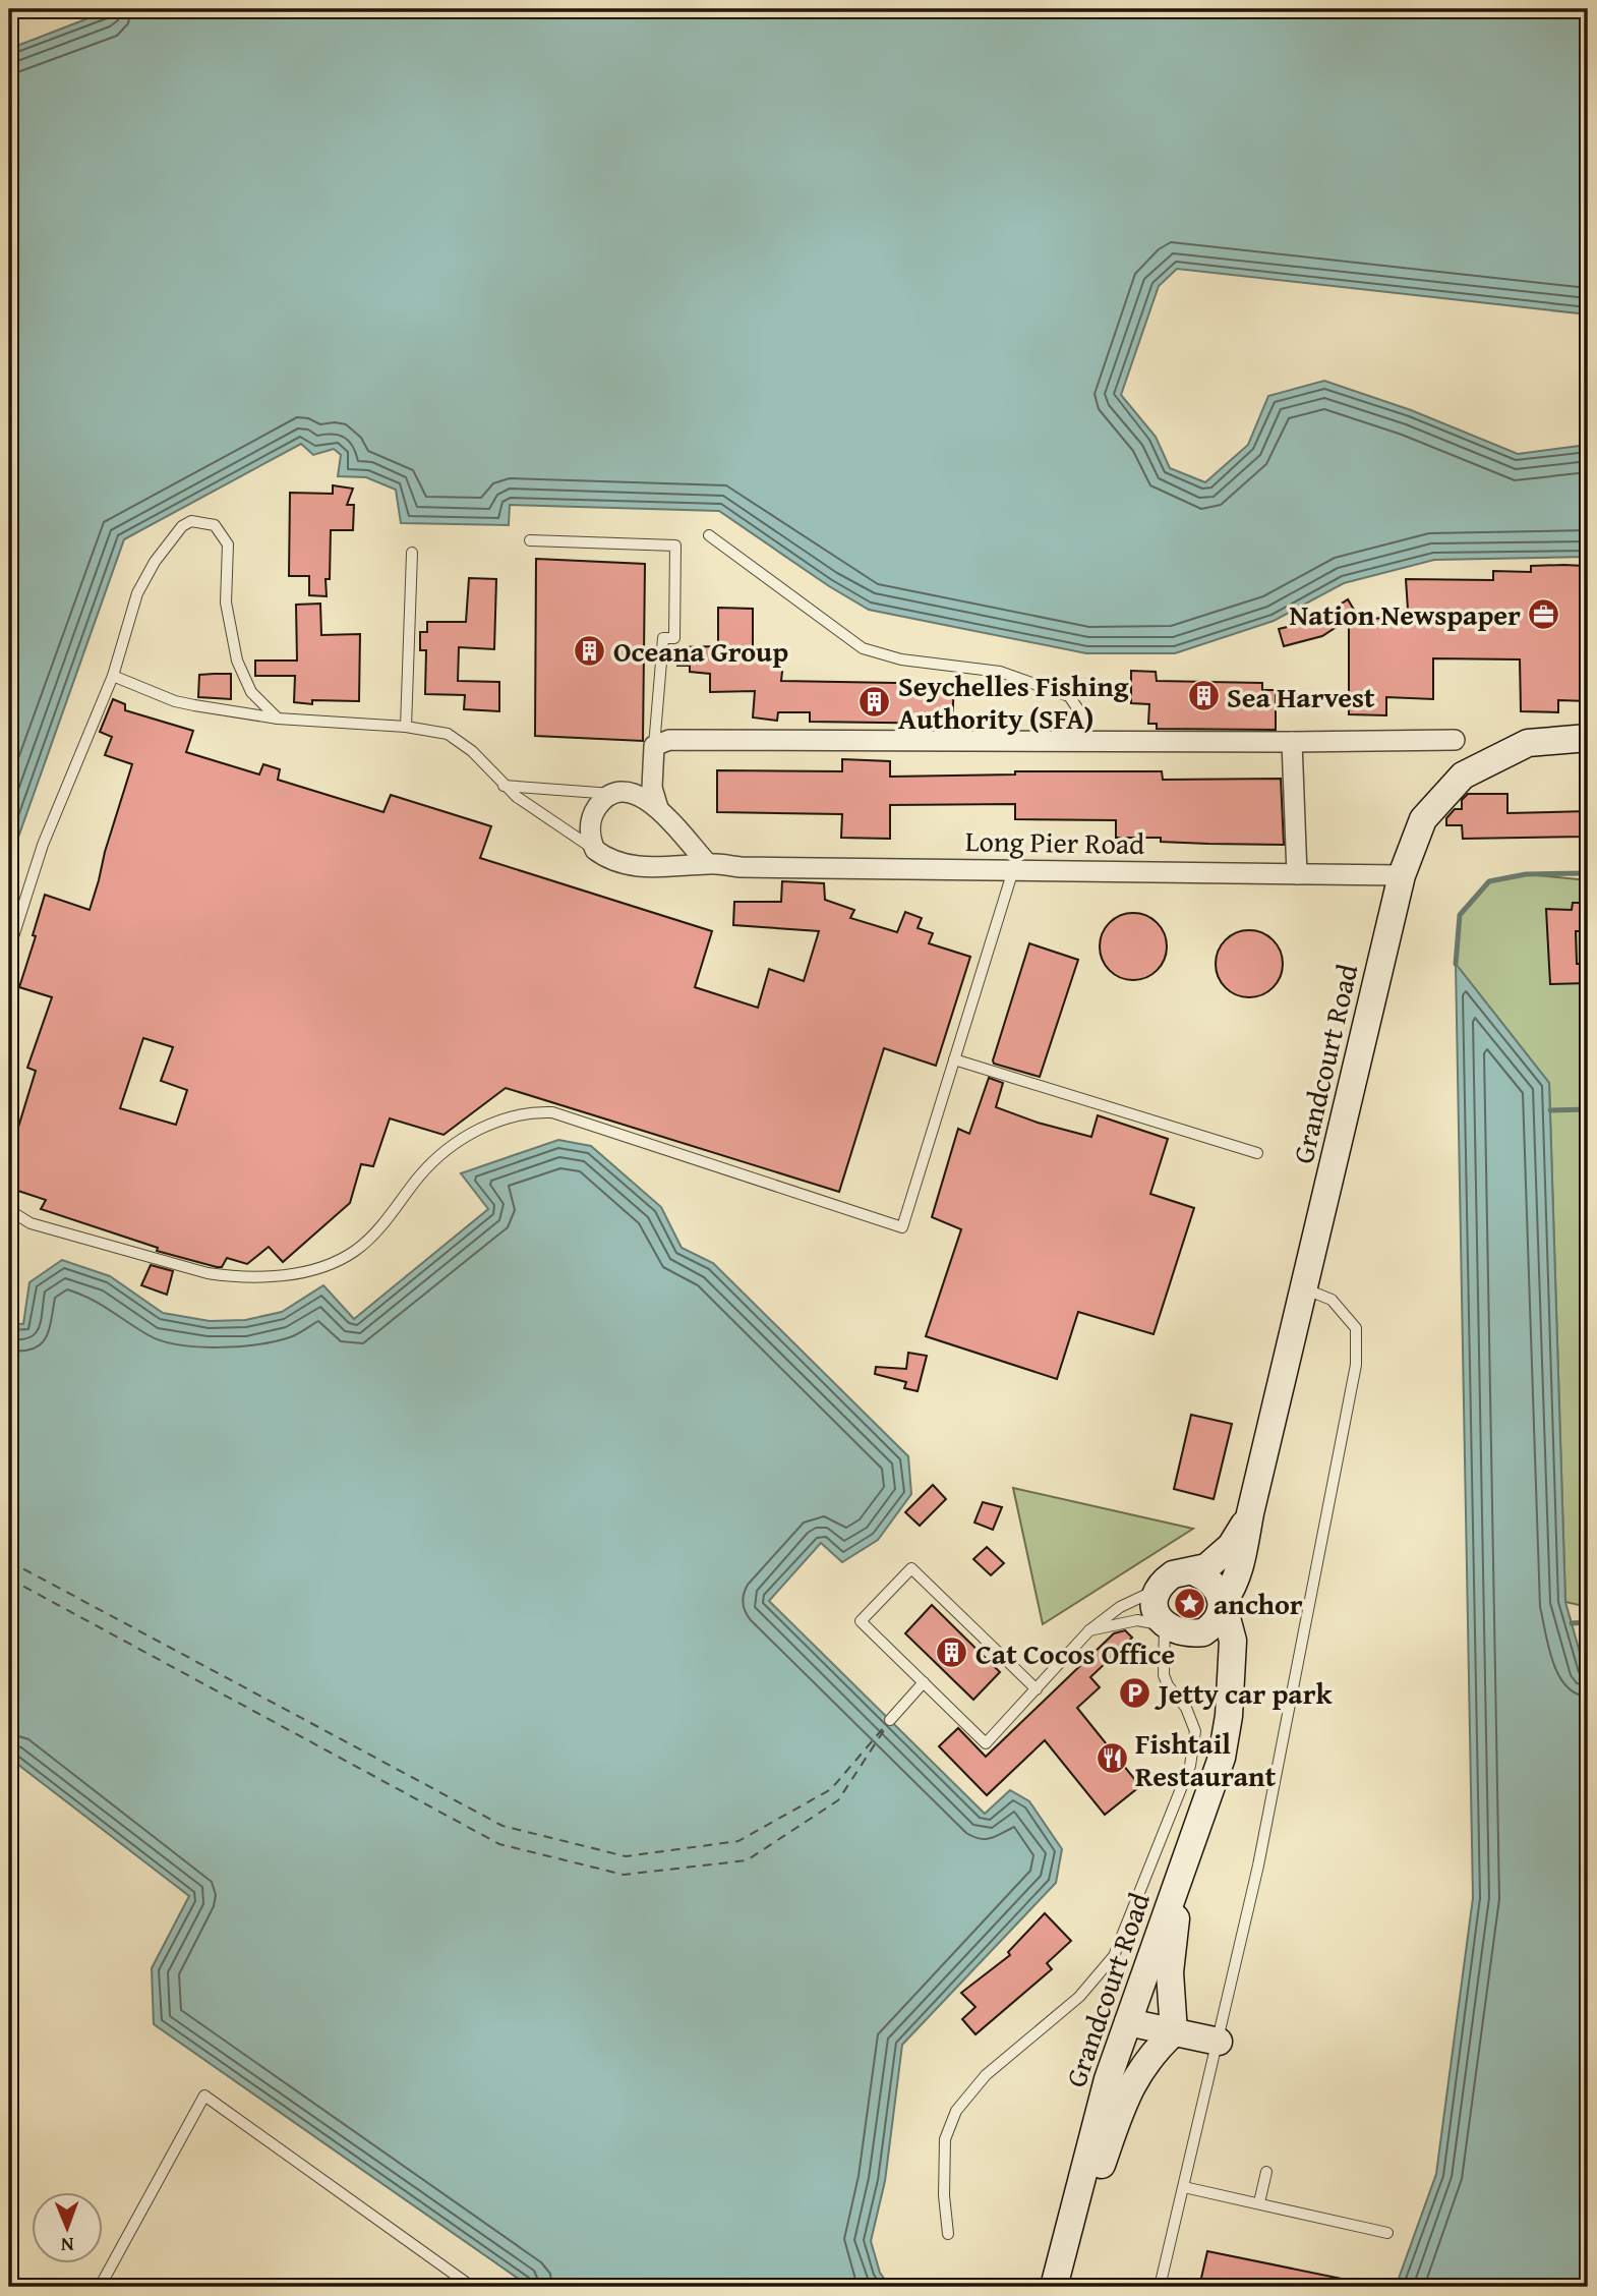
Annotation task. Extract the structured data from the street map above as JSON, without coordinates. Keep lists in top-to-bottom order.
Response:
{
  "streets": {
    "street": ["Long Pier Road", "Grandcourt Road"]
  },
  "crossings": [
    ["Long Pier Road", "Grandcourt Road"]
  ],
  "places": {
    "office": ["Nation Newspaper"],
    "building": [
      "Oceana Group",
      "Sea Harvest",
      "Seychelles Fishing Authority (SFA)",
      "Cat Cocos Office"
    ],
    "place": ["anchor"],
    "parking": ["Jetty car park"],
    "restaurant": ["Fishtail Restaurant"]
  },
  "north": "bottom"
}
